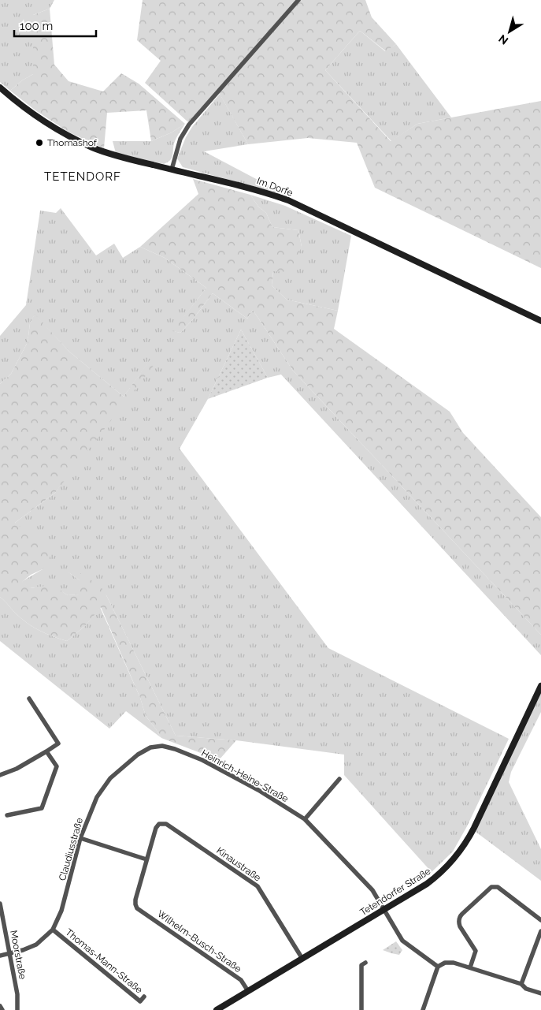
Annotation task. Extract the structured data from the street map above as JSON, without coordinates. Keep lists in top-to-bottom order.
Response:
{
  "streets": {
    "street": [
      "Im Dorfe",
      "Heinrich-Heine-Straße",
      "Claudiusstraße",
      "Kinaustraße",
      "Tetendorfer Straße",
      "Wilhelm-Busch-Straße",
      "Moorstraße",
      "Thomas-Mann-Straße"
    ]
  },
  "crossings": [
    ["Heinrich-Heine-Straße", "Claudiusstraße"],
    ["Heinrich-Heine-Straße", "Tetendorfer Straße"],
    ["Claudiusstraße", "Moorstraße"],
    ["Claudiusstraße", "Thomas-Mann-Straße"],
    ["Kinaustraße", "Tetendorfer Straße"],
    ["Kinaustraße", "Wilhelm-Busch-Straße"],
    ["Tetendorfer Straße", "Wilhelm-Busch-Straße"]
  ],
  "districts": ["TETENDORF"],
  "places": ["Thomashof"],
  "scale_bar": "100 m",
  "north": "bottom left"
}
